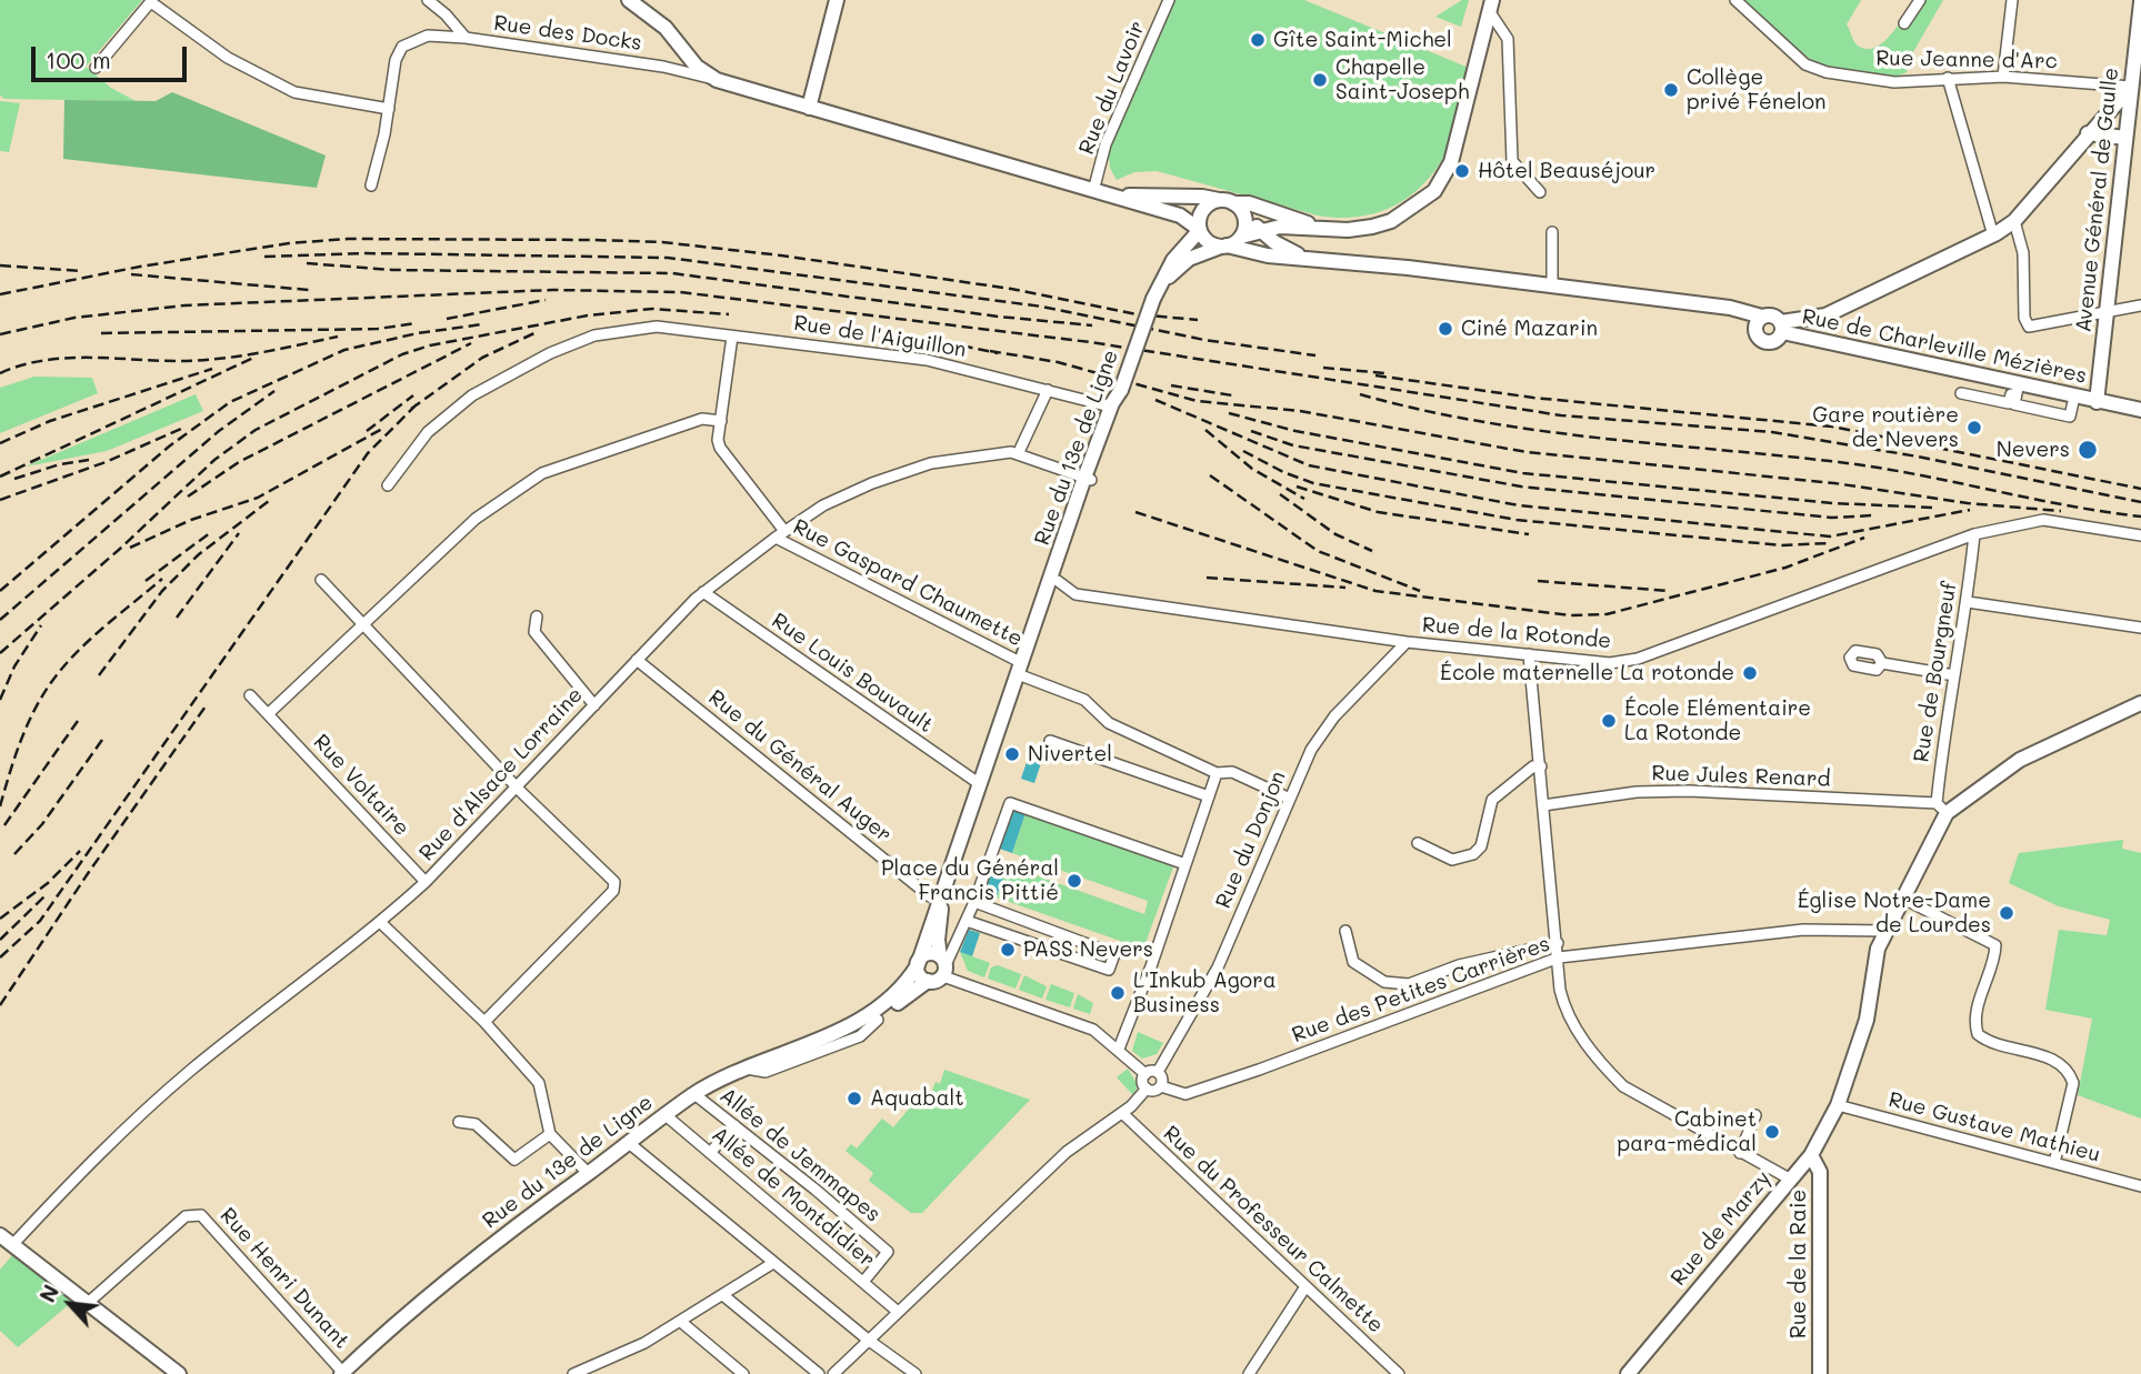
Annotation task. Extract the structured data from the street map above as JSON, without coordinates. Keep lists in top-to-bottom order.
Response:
{
  "streets": {
    "main road": [
      "Avenue Général de Gaulle",
      "Rue de Charleville Mézières",
      "Rue du 13e de Ligne",
      "Rue de Marzy",
      "Rue de la Raie"
    ],
    "street": [
      "Rue des Docks",
      "Rue Jeanne d'Arc",
      "Rue du Lavoir",
      "Rue de l'Aiguillon",
      "Rue Gaspard Chaumette",
      "Rue de la Rotonde",
      "Rue de Bourgneuf",
      "Rue Louis Bouvault",
      "Rue du Général Auger",
      "Rue d'Alsace Lorraine",
      "Rue Jules Renard",
      "Rue Voltaire",
      "Rue du Donjon",
      "Rue des Petites Carrières",
      "Rue Gustave Mathieu",
      "Allée de Jemmapes",
      "Allée de Montdidier",
      "Rue du Professeur Calmette",
      "Rue Henri Dunant"
    ]
  },
  "crossings": [
    ["Rue Jeanne d'Arc", "Avenue Général de Gaulle"],
    ["Avenue Général de Gaulle", "Rue de Charleville Mézières"],
    ["Rue de l'Aiguillon", "Rue du 13e de Ligne"],
    ["Rue du 13e de Ligne", "Rue Gaspard Chaumette"],
    ["Rue du 13e de Ligne", "Rue de la Rotonde"],
    ["Rue du 13e de Ligne", "Rue Louis Bouvault"],
    ["Rue du 13e de Ligne", "Rue du Général Auger"],
    ["Rue du 13e de Ligne", "Rue d'Alsace Lorraine"],
    ["Rue du 13e de Ligne", "Allée de Jemmapes"],
    ["Rue du 13e de Ligne", "Allée de Montdidier"],
    ["Rue du 13e de Ligne", "Rue Henri Dunant"],
    ["Rue Gaspard Chaumette", "Rue d'Alsace Lorraine"],
    ["Rue Gaspard Chaumette", "Rue du Donjon"],
    ["Rue de la Rotonde", "Rue de Bourgneuf"],
    ["Rue de la Rotonde", "Rue du Donjon"],
    ["Rue de Bourgneuf", "Rue Jules Renard"],
    ["Rue de Bourgneuf", "Rue de Marzy"],
    ["Rue Louis Bouvault", "Rue d'Alsace Lorraine"],
    ["Rue du Général Auger", "Rue d'Alsace Lorraine"],
    ["Rue d'Alsace Lorraine", "Rue Voltaire"],
    ["Rue Jules Renard", "Rue de Marzy"],
    ["Rue du Donjon", "Rue des Petites Carrières"],
    ["Rue des Petites Carrières", "Rue de Marzy"],
    ["Rue Gustave Mathieu", "Rue de Marzy"],
    ["Allée de Jemmapes", "Allée de Montdidier"],
    ["Rue de Marzy", "Rue de la Raie"]
  ],
  "places": [
    "Gîte Saint-Michel",
    "Chapelle Saint-Joseph",
    "Collège privé Fénelon",
    "Hôtel Beauséjour",
    "Ciné Mazarin",
    "Gare routière de Nevers",
    "Nevers",
    "École maternelle La rotonde",
    "École Elémentaire La Rotonde",
    "Nivertel",
    "Place du Général Francis Pittié",
    "Église Notre-Dame de Lourdes",
    "PASS Nevers",
    "L'Inkub Agora Business",
    "Aquabalt",
    "Cabinet para-médical"
  ],
  "scale_bar": "100 m",
  "north": "top left"
}
